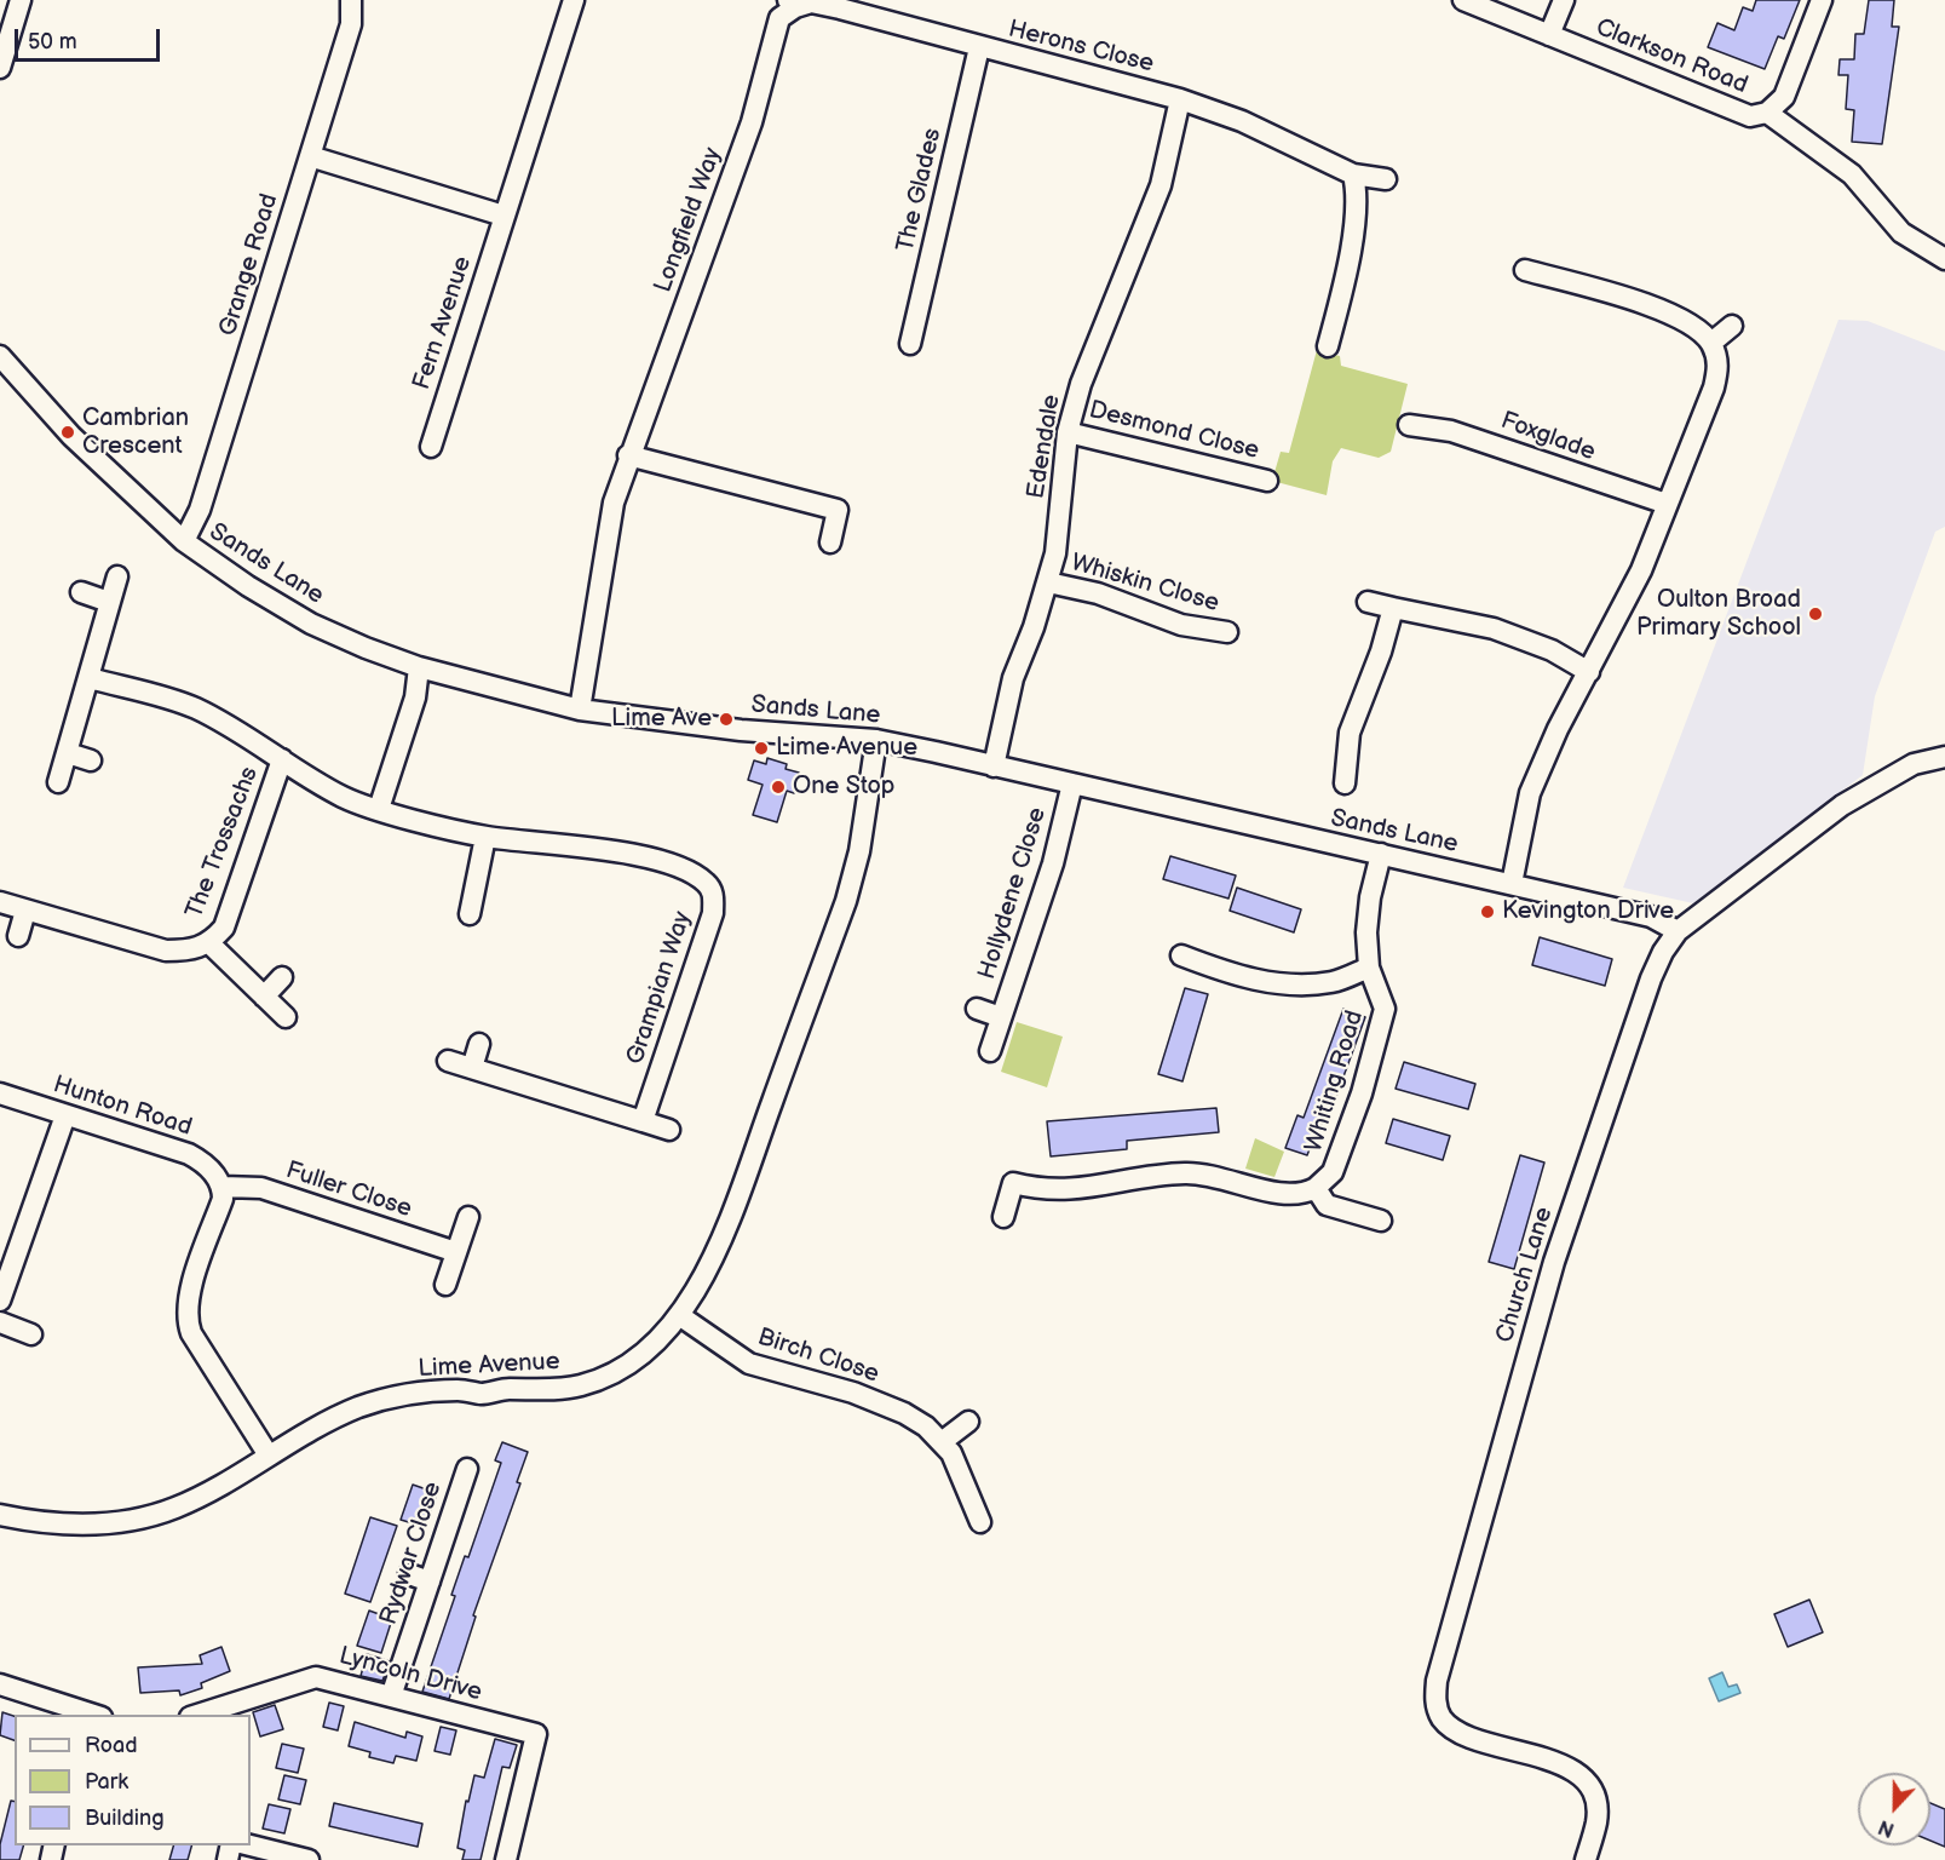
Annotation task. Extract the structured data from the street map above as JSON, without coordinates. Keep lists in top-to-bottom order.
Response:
{
  "streets": {
    "street": [
      "Herons Close",
      "Clarkson Road",
      "The Glades",
      "Longfield Way",
      "Grange Road",
      "Fern Avenue",
      "Desmond Close",
      "Foxglade",
      "Edendale",
      "Sands Lane",
      "Whiskin Close",
      "The Trossachs",
      "Hollydene Close",
      "Grampian Way",
      "Whiting Road",
      "Hunton Road",
      "Fuller Close",
      "Church Lane",
      "Birch Close",
      "Lime Avenue",
      "Rydwar Close",
      "Lyncoln Drive"
    ]
  },
  "crossings": [
    ["Herons Close", "The Glades"],
    ["Herons Close", "Longfield Way"],
    ["Herons Close", "Edendale"],
    ["Longfield Way", "Sands Lane"],
    ["Grange Road", "Sands Lane"],
    ["Desmond Close", "Edendale"],
    ["Edendale", "Sands Lane"],
    ["Edendale", "Whiskin Close"],
    ["Sands Lane", "Hollydene Close"],
    ["Sands Lane", "Whiting Road"],
    ["Sands Lane", "Church Lane"],
    ["Sands Lane", "Lime Avenue"],
    ["The Trossachs", "Grampian Way"],
    ["Hunton Road", "Fuller Close"],
    ["Birch Close", "Lime Avenue"],
    ["Rydwar Close", "Lyncoln Drive"]
  ],
  "places": [
    "Cambrian Crescent",
    "Oulton Broad Primary School",
    "Lime Ave",
    "Lime Avenue",
    "One Stop",
    "Kevington Drive"
  ],
  "legend": ["Road", "Park", "Building"],
  "scale_bar": "50 m",
  "north": "bottom"
}
